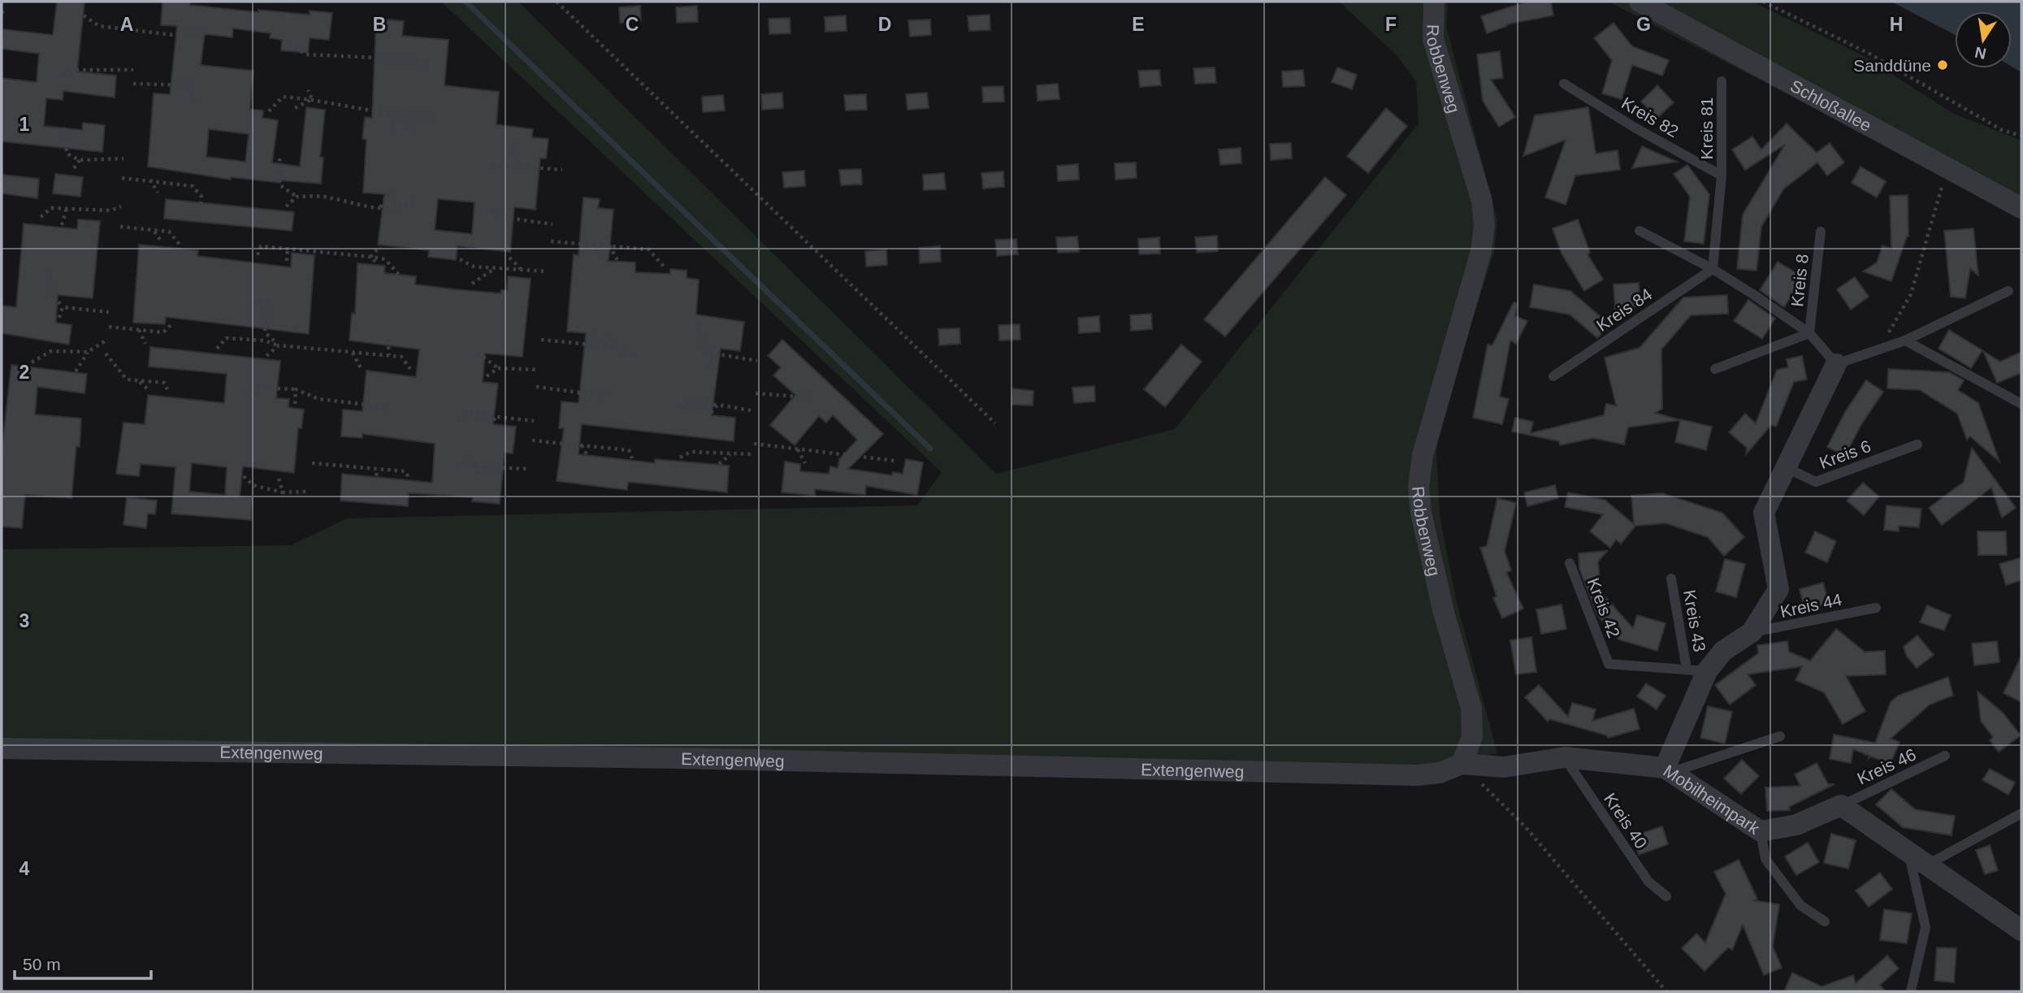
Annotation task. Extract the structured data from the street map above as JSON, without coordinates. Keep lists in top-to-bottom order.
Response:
{
  "streets": {
    "street": [
      "Robbenweg",
      "Schloßallee",
      "Extengenweg",
      "Mobilheimpark"
    ],
    "lane": [
      "Kreis 82",
      "Kreis 81",
      "Kreis 8",
      "Kreis 84",
      "Kreis 6",
      "Kreis 44",
      "Kreis 42",
      "Kreis 43",
      "Kreis 46",
      "Kreis 40"
    ]
  },
  "crossings": [
    ["Robbenweg", "Extengenweg"],
    ["Robbenweg", "Mobilheimpark"],
    ["Kreis 82", "Kreis 81"],
    ["Kreis 81", "Kreis 84"],
    ["Kreis 42", "Kreis 43"],
    ["Extengenweg", "Mobilheimpark"],
    ["Kreis 46", "Mobilheimpark"],
    ["Mobilheimpark", "Kreis 40"]
  ],
  "places": ["Sanddüne"],
  "scale_bar": "50 m",
  "north": "bottom",
  "grid": {
    "columns": [
      "A",
      "B",
      "C",
      "D",
      "E",
      "F",
      "G",
      "H"
    ],
    "rows": [
      "1",
      "2",
      "3",
      "4"
    ]
  }
}
